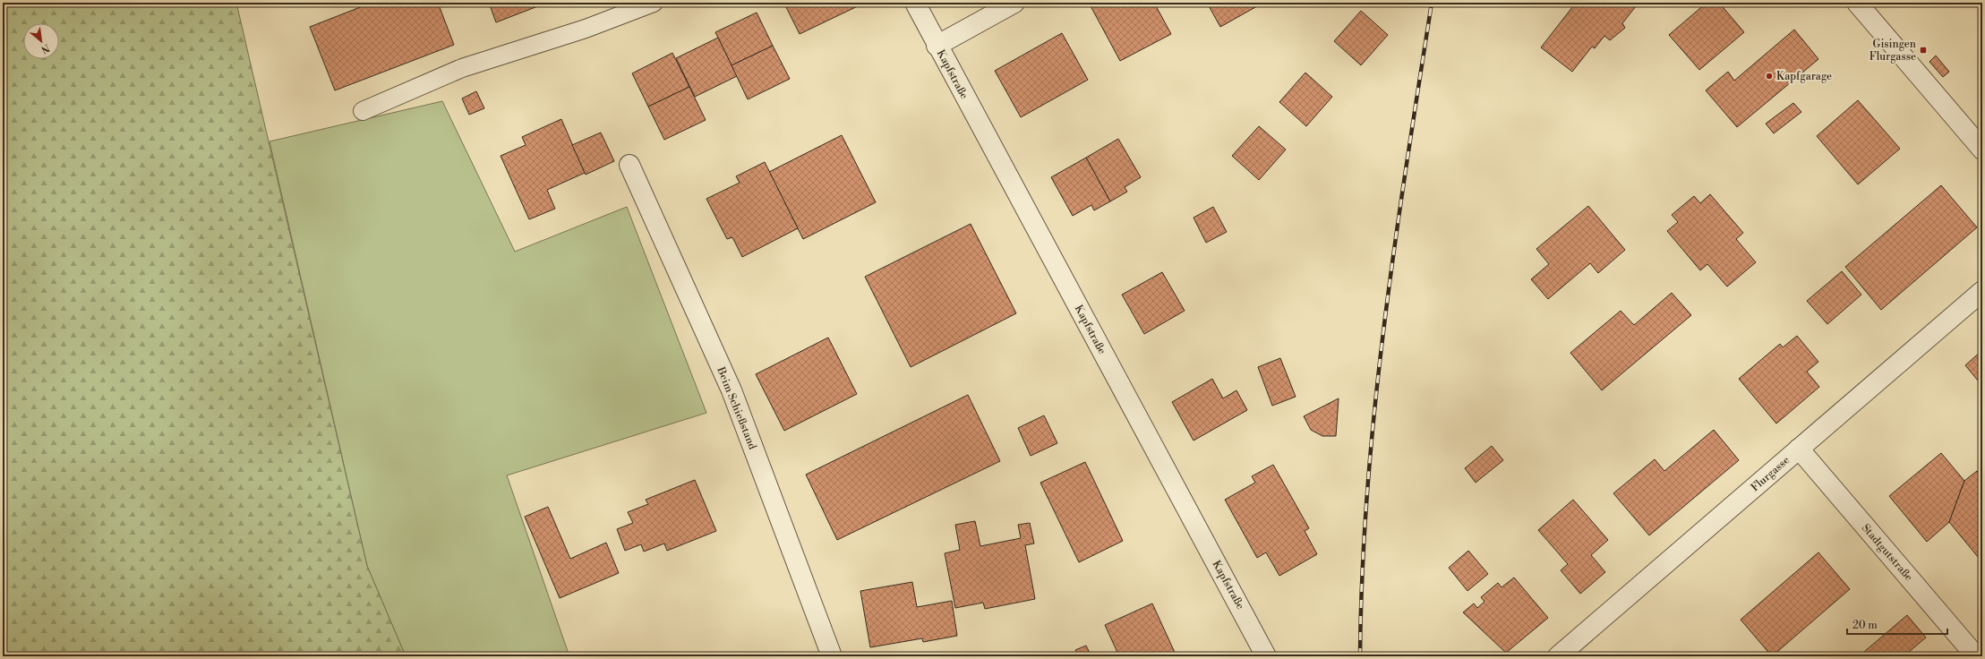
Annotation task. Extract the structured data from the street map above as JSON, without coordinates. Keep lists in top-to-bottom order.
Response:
{
  "streets": {
    "street": [
      "Kapfstraße",
      "Beim Schießstand",
      "Flurgasse",
      "Stadtgutstraße"
    ]
  },
  "crossings": [
    ["Flurgasse", "Stadtgutstraße"]
  ],
  "places": {
    "transit": ["Gisingen Flurgasse"],
    "other": ["Kapfgarage"]
  },
  "scale_bar": "20 m",
  "north": "bottom right"
}
